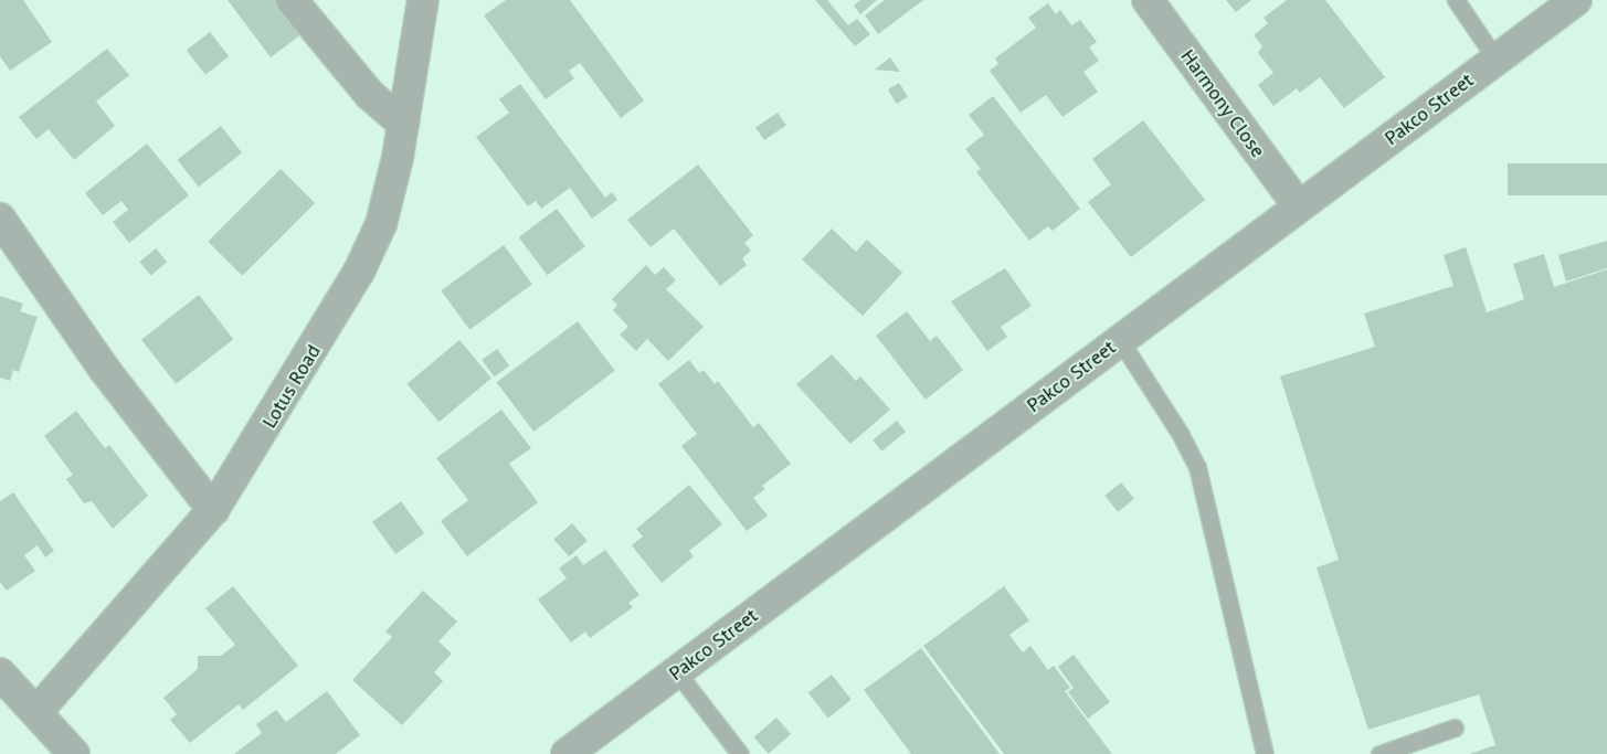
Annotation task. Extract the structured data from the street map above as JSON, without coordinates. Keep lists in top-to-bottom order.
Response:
{
  "streets": {
    "street": ["Harmony Close", "Pakco Street", "Lotus Road"]
  },
  "crossings": [
    ["Harmony Close", "Pakco Street"]
  ]
}
